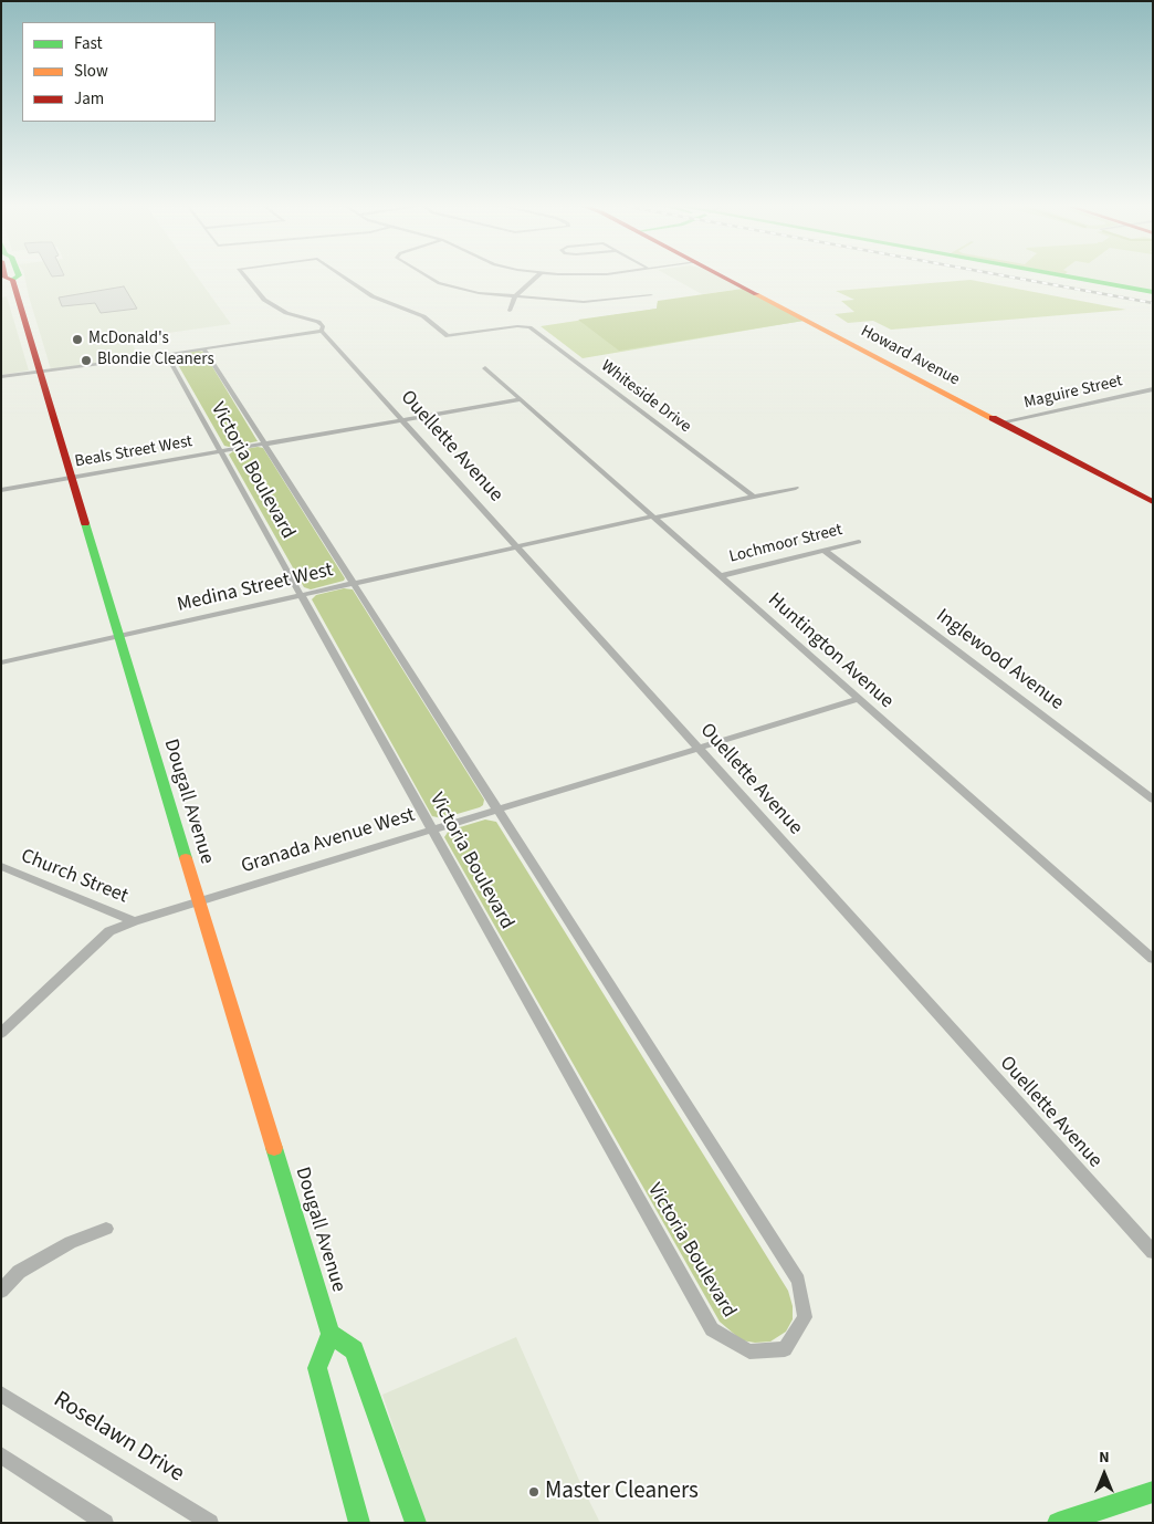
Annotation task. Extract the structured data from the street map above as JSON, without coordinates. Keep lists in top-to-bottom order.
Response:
{
  "streets": {
    "main road": ["Howard Avenue", "Dougall Avenue"],
    "street": [
      "Maguire Street",
      "Whiteside Drive",
      "Ouellette Avenue",
      "Beals Street West",
      "Victoria Boulevard",
      "Lochmoor Street",
      "Medina Street West",
      "Huntington Avenue",
      "Inglewood Avenue",
      "Granada Avenue West",
      "Church Street",
      "Roselawn Drive"
    ]
  },
  "crossings": [
    ["Howard Avenue", "Maguire Street"],
    ["Whiteside Drive", "Ouellette Avenue"],
    ["Whiteside Drive", "Medina Street West"],
    ["Ouellette Avenue", "Beals Street West"],
    ["Ouellette Avenue", "Medina Street West"],
    ["Ouellette Avenue", "Granada Avenue West"],
    ["Beals Street West", "Victoria Boulevard"],
    ["Beals Street West", "Dougall Avenue"],
    ["Victoria Boulevard", "Medina Street West"],
    ["Victoria Boulevard", "Granada Avenue West"],
    ["Lochmoor Street", "Huntington Avenue"],
    ["Lochmoor Street", "Inglewood Avenue"],
    ["Medina Street West", "Huntington Avenue"],
    ["Medina Street West", "Dougall Avenue"],
    ["Huntington Avenue", "Granada Avenue West"],
    ["Dougall Avenue", "Granada Avenue West"],
    ["Granada Avenue West", "Church Street"]
  ],
  "places": ["McDonald's", "Blondie Cleaners", "Master Cleaners"],
  "legend": ["Fast", "Slow", "Jam"],
  "north": "top"
}
